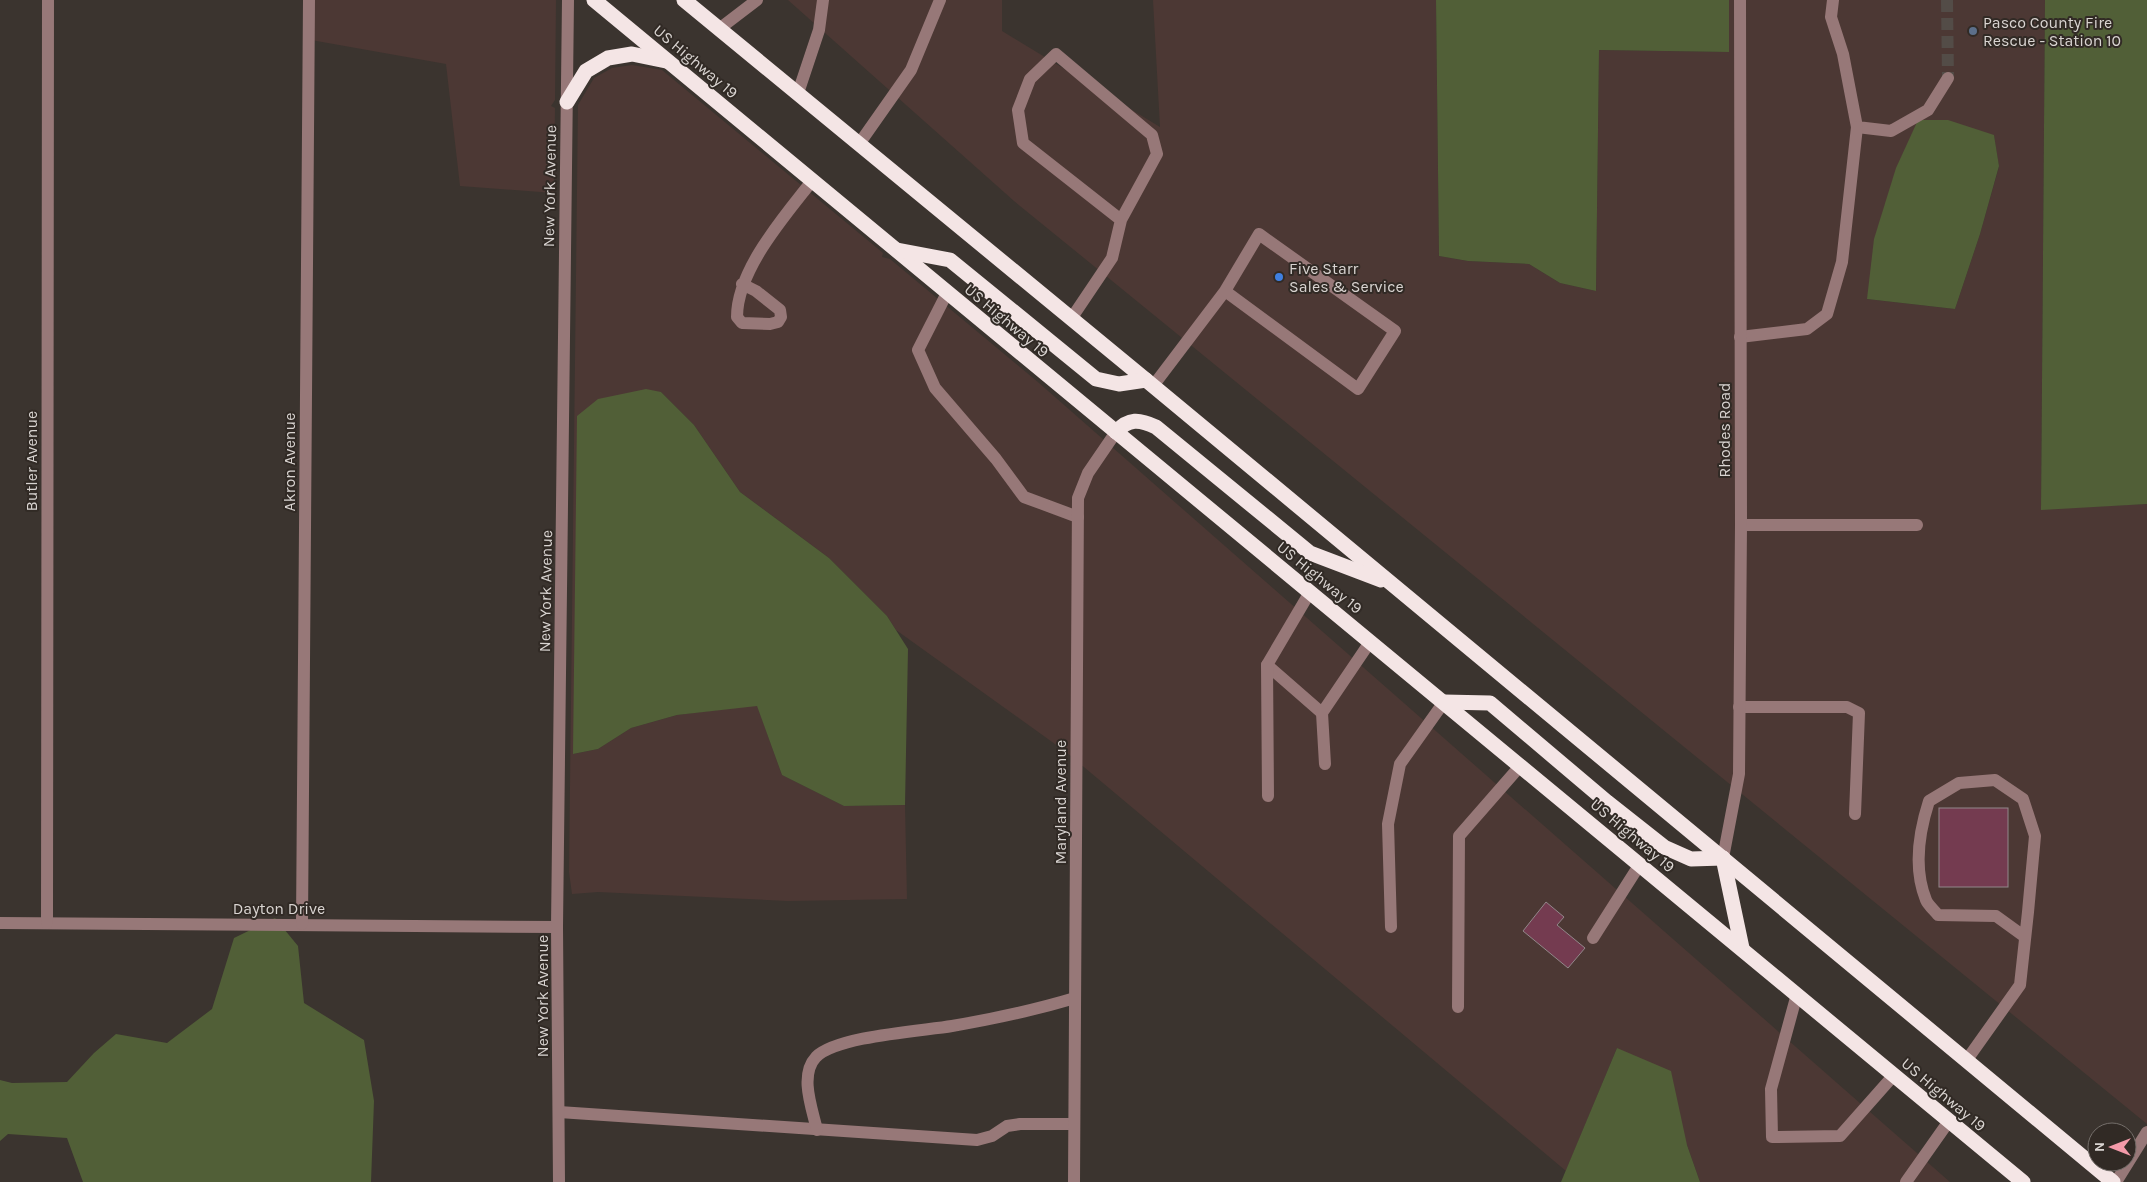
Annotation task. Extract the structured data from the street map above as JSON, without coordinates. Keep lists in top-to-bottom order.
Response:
{
  "streets": {
    "highway": ["US Highway 19"],
    "street": [
      "New York Avenue",
      "Rhodes Road",
      "Butler Avenue",
      "Akron Avenue",
      "Maryland Avenue",
      "Dayton Drive"
    ]
  },
  "crossings": [
    ["US Highway 19", "Maryland Avenue"],
    ["New York Avenue", "Dayton Drive"],
    ["Butler Avenue", "Dayton Drive"],
    ["Akron Avenue", "Dayton Drive"]
  ],
  "places": ["Pasco County Fire Rescue - Station 10", "Five Starr Sales & Service"],
  "north": "left"
}
